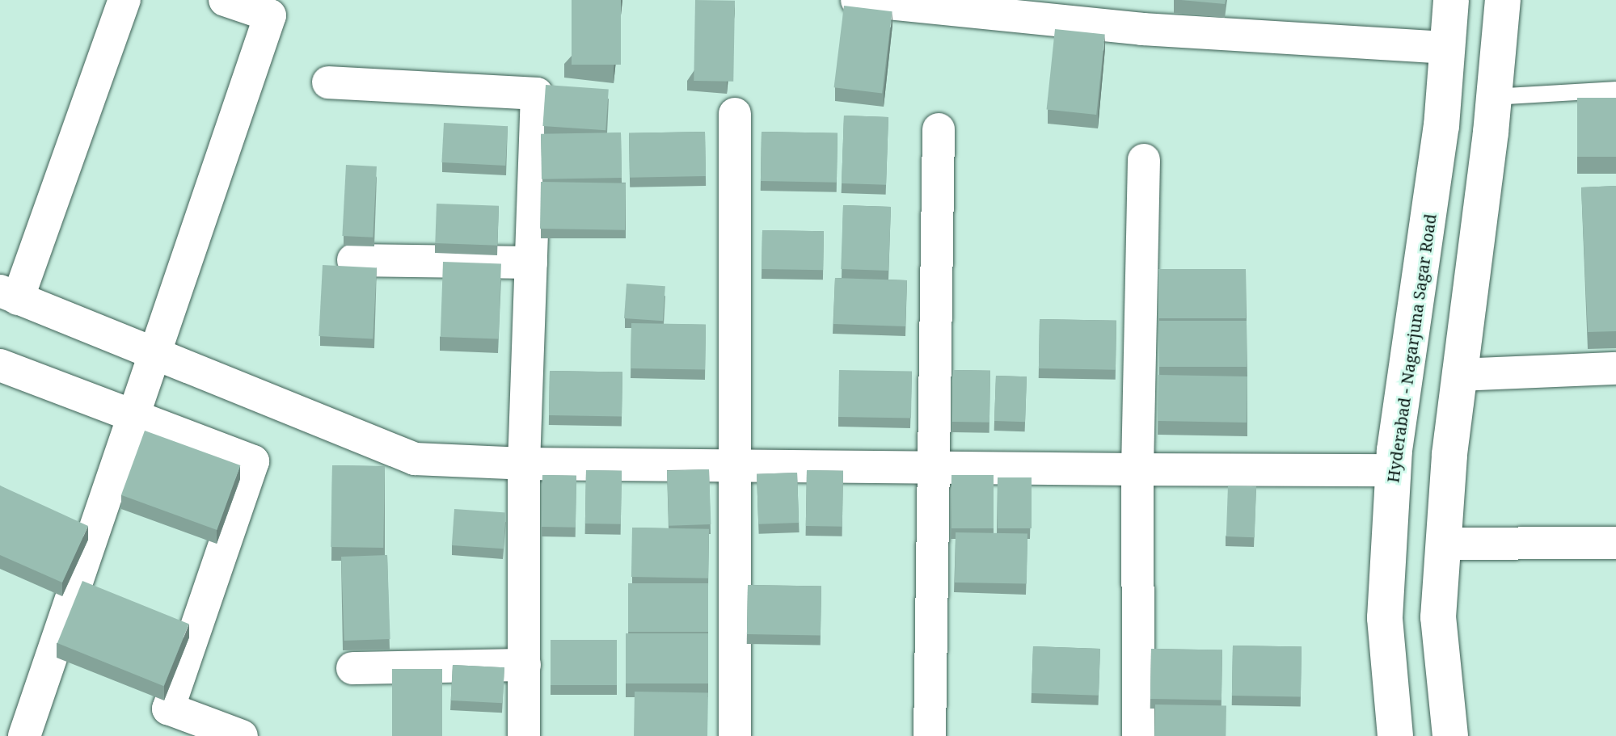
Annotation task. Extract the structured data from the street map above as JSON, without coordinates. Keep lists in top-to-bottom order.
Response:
{
  "streets": {
    "main road": ["Hyderabad - Nagarjuna Sagar Road"]
  }
}
